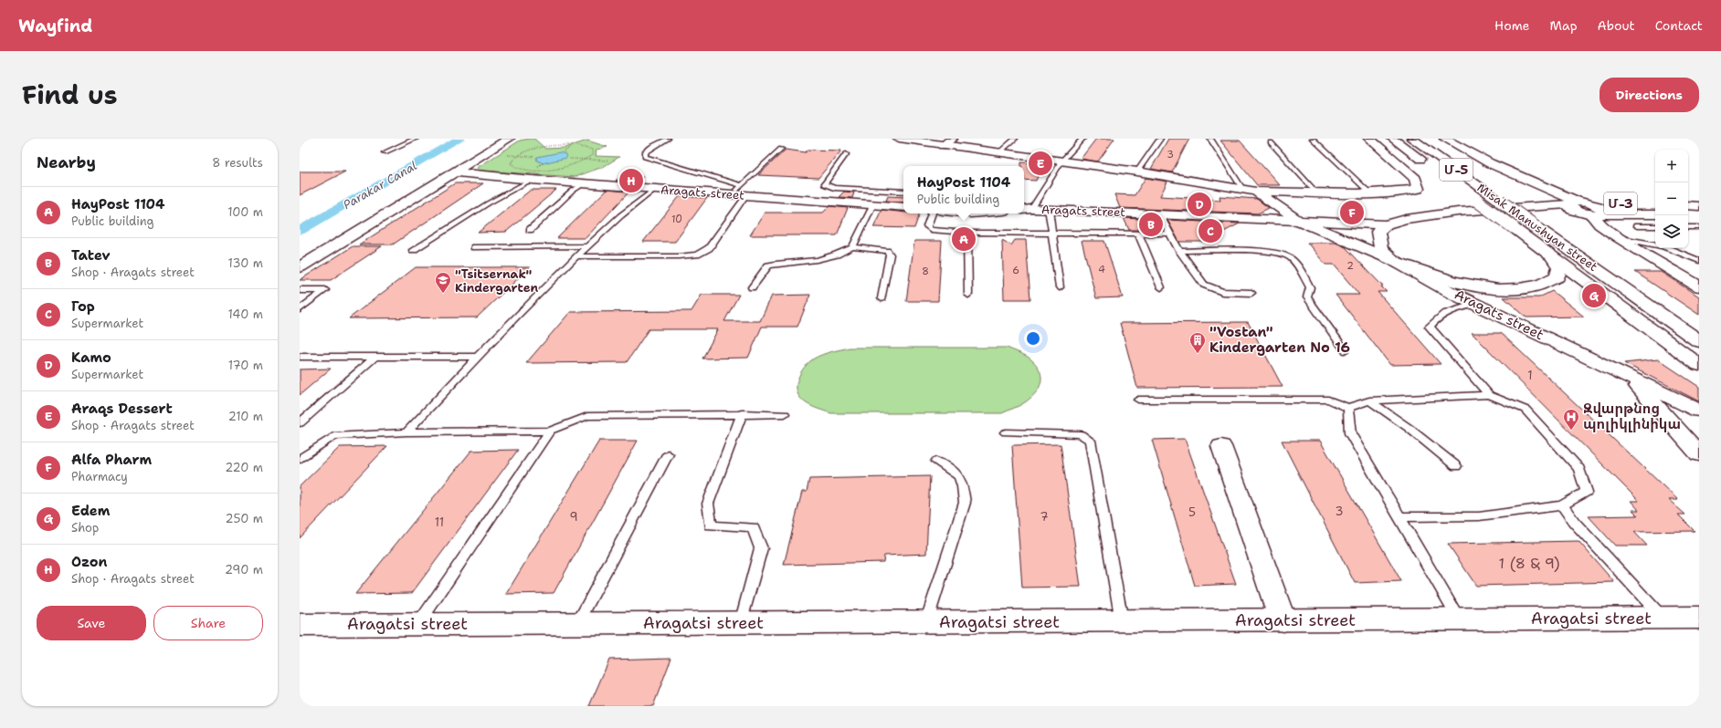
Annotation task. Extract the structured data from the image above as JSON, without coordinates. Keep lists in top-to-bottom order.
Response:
{
  "streets": {
    "main road": [
      "Մ-5",
      "Aragats street",
      "Մ-3",
      "Misak Manushyan street",
      "Aragatsi street"
    ]
  },
  "crossings": [
    ["Aragats street", "Մ-3"]
  ],
  "water": ["Parakar Canal"],
  "places": {
    "school or university": ["\"Tsitsernak\" Kindergarten"],
    "building": ["\"Vostan\" Kindergarten No 16"],
    "hospital": ["Զվարթնոց պոլիկլինիկա"]
  },
  "house_numbers": [
    "3",
    "10",
    "2",
    "4",
    "6",
    "8",
    "1",
    "3",
    "5",
    "9",
    "7",
    "11",
    "1 (8 & 9)"
  ],
  "page": {
    "header": "Wayfind",
    "nav": [
      "Home",
      "Map",
      "About",
      "Contact"
    ],
    "title": "Find us",
    "buttons": [
      "Directions",
      ["Save", "Share"]
    ],
    "heading": ["Nearby", "8 results"],
    "map_buttons": ["+", "−"],
    "pins": [
      "E",
      "H",
      "D",
      "F",
      "B",
      "C",
      "A",
      "G"
    ],
    "popup": ["HayPost 1104", "Public building"],
    "list": [
      {
        "mark": "A",
        "name": "HayPost 1104",
        "note": "Public building",
        "value": "100 m"
      },
      {
        "mark": "B",
        "name": "Tatev",
        "note": "Shop · Aragats street",
        "value": "130 m"
      },
      {
        "mark": "C",
        "name": "Гор",
        "note": "Supermarket",
        "value": "140 m"
      },
      {
        "mark": "D",
        "name": "Kamo",
        "note": "Supermarket",
        "value": "170 m"
      },
      {
        "mark": "E",
        "name": "Araqs Dessert",
        "note": "Shop · Aragats street",
        "value": "210 m"
      },
      {
        "mark": "F",
        "name": "Alfa Pharm",
        "note": "Pharmacy",
        "value": "220 m"
      },
      {
        "mark": "G",
        "name": "Edem",
        "note": "Shop",
        "value": "250 m"
      },
      {
        "mark": "H",
        "name": "Ozon",
        "note": "Shop · Aragats street",
        "value": "290 m"
      }
    ]
  }
}
